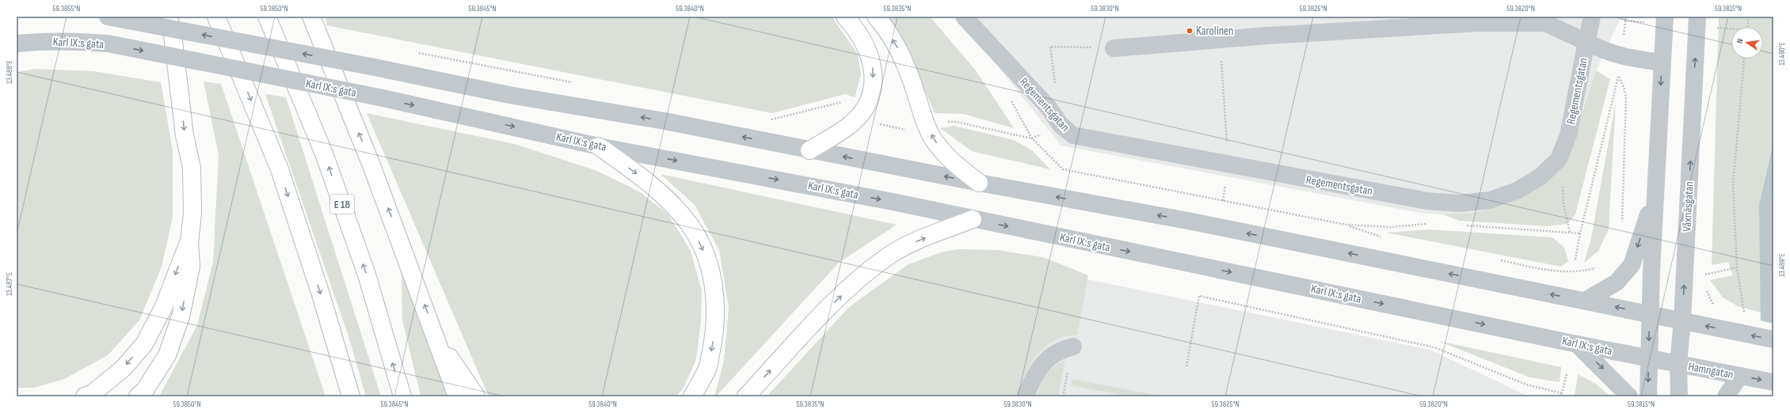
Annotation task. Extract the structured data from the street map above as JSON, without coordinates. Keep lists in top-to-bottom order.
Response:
{
  "streets": {
    "highway": ["E 18"],
    "street": [
      "Karl IX:s gata",
      "Regementsgatan",
      "Våxnäsgatan",
      "Hamngatan"
    ]
  },
  "crossings": [
    ["Karl IX:s gata", "Hamngatan"],
    ["Våxnäsgatan", "Hamngatan"]
  ],
  "places": ["Karolinen"],
  "north": "left",
  "coordinates": [
    "59.3855°N",
    "59.3850°N",
    "59.3845°N",
    "59.3840°N",
    "59.3835°N",
    "59.3830°N",
    "59.3825°N",
    "59.3820°N",
    "59.3815°N",
    "13.490°E",
    "13.488°E",
    "13.489°E",
    "13.487°E"
  ]
}
